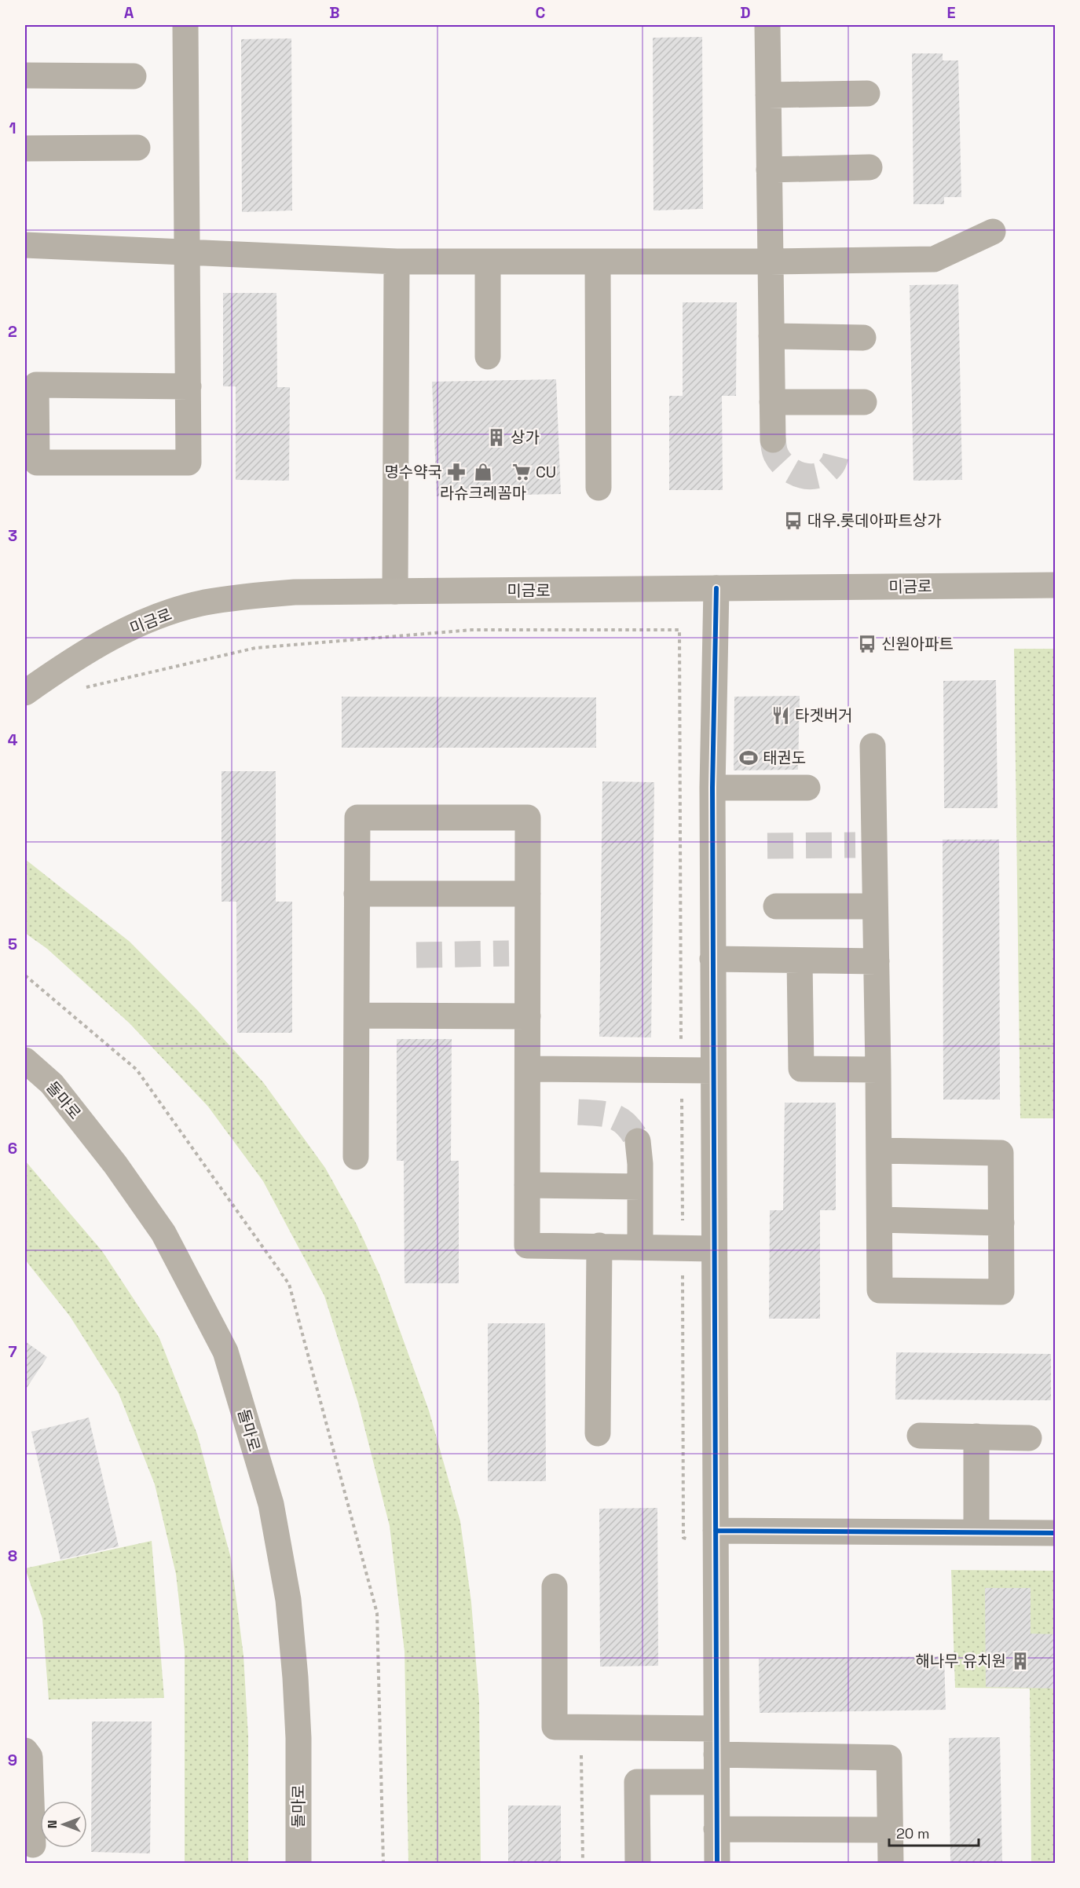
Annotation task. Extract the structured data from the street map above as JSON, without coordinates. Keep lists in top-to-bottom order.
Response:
{
  "streets": {
    "main road": ["미금로", "돌마로"]
  },
  "places": {
    "building": ["상가", "해나무 유치원"],
    "pharmacy": ["명수약국"],
    "shop": ["라슈크레꼼마"],
    "supermarket": ["CU"],
    "bus stop": ["대우.롯데아파트상가", "신원아파트"],
    "restaurant": ["타겟버거"],
    "sports": ["태권도"]
  },
  "scale_bar": "20 m",
  "north": "left",
  "grid": {
    "columns": [
      "A",
      "B",
      "C",
      "D",
      "E"
    ],
    "rows": [
      "1",
      "2",
      "3",
      "4",
      "5",
      "6",
      "7",
      "8",
      "9"
    ]
  }
}
